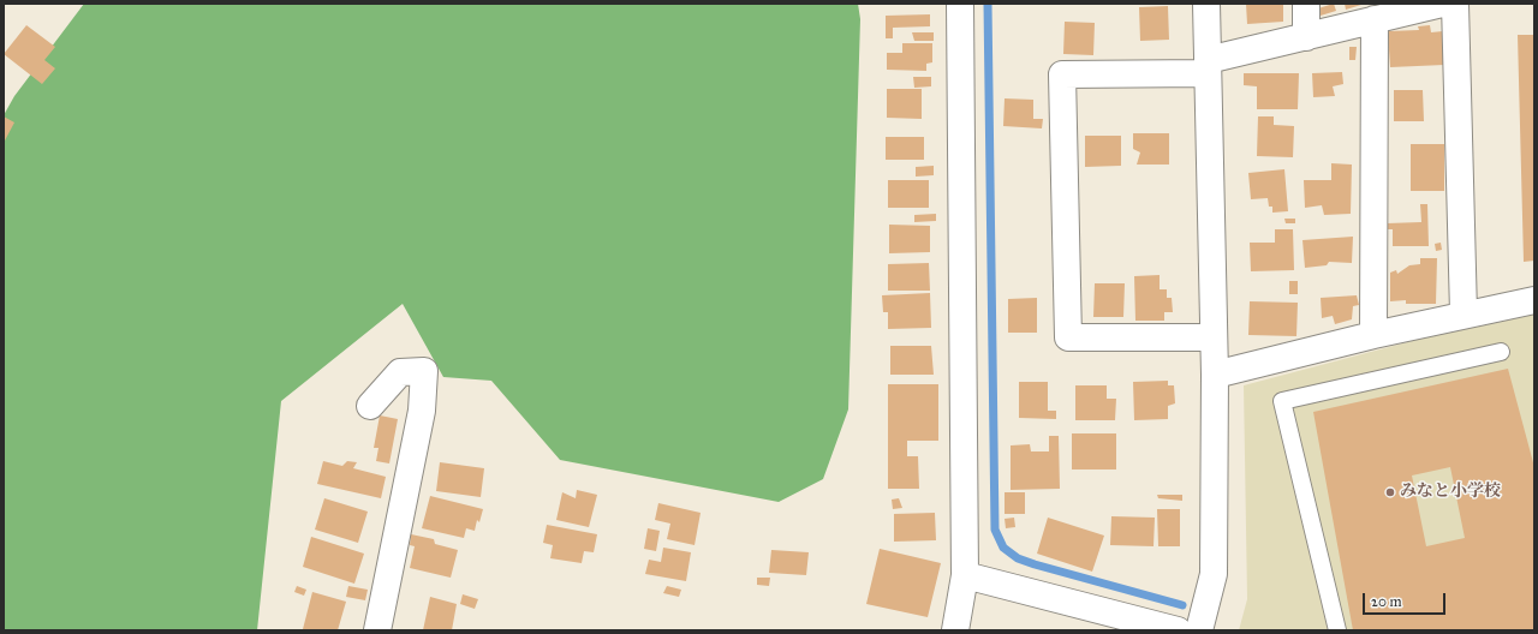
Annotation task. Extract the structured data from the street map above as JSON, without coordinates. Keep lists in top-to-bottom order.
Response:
{
  "places": ["みなと小学校"],
  "scale_bar": "20 m"
}
